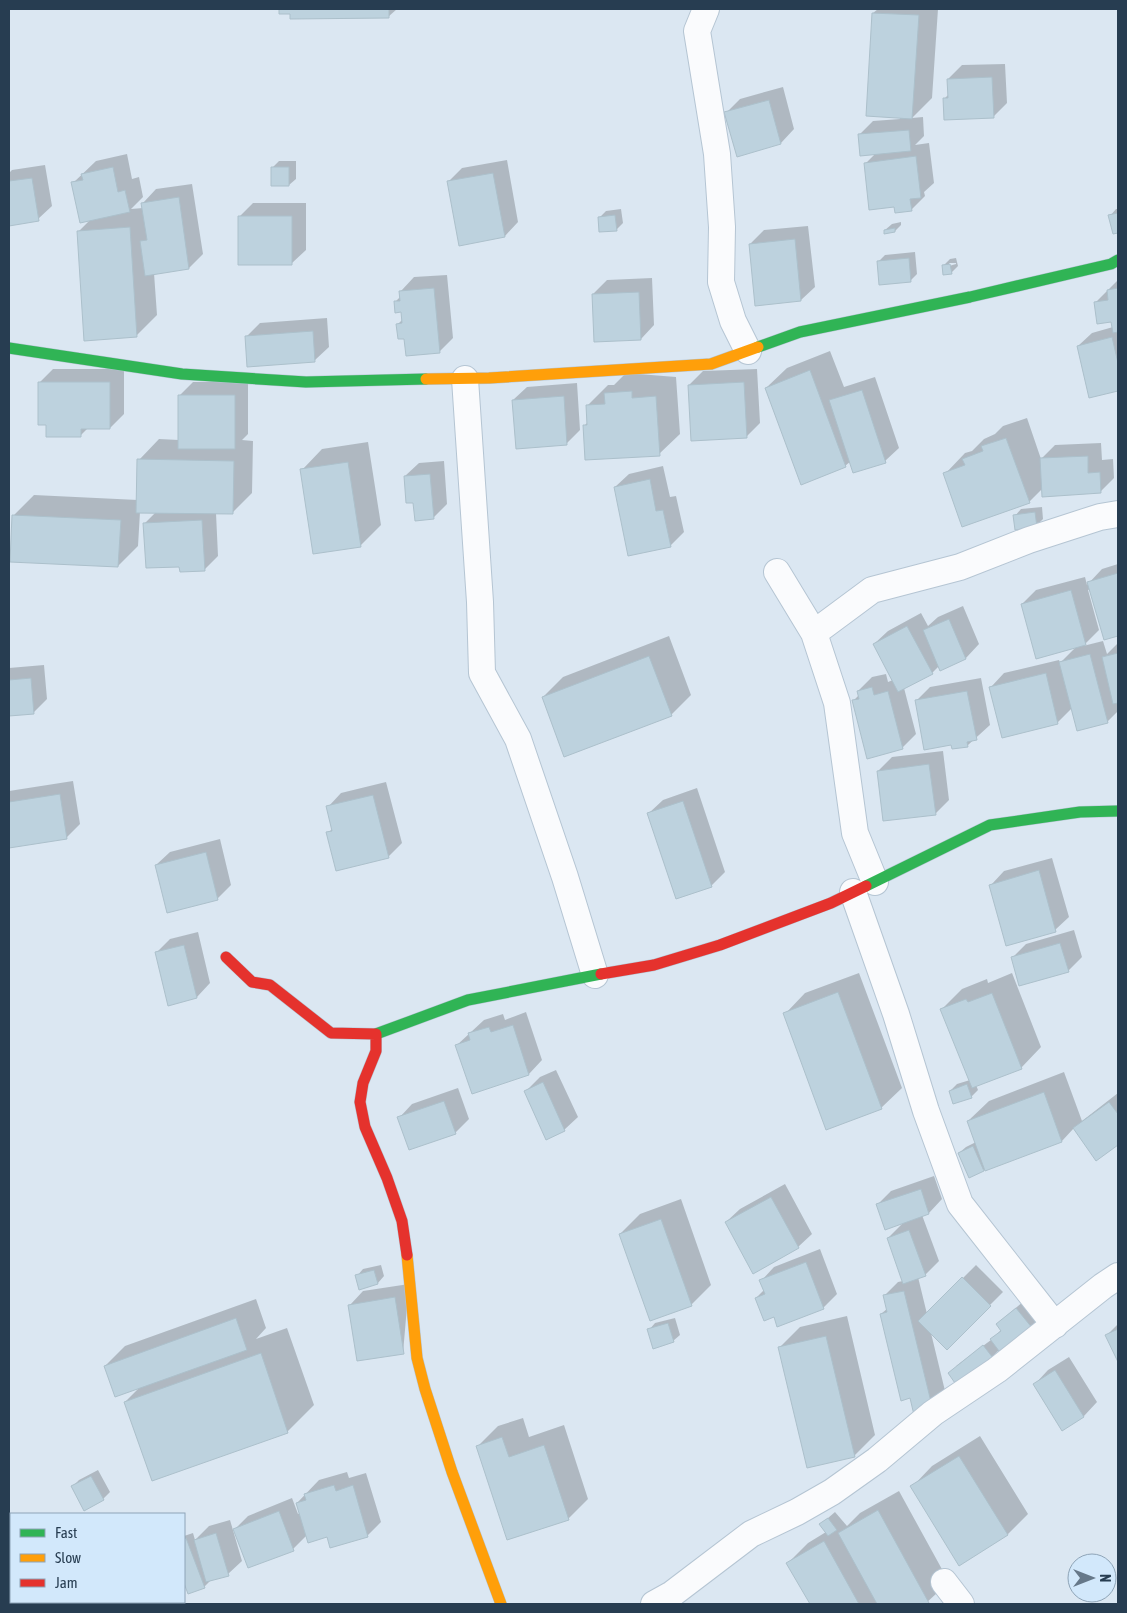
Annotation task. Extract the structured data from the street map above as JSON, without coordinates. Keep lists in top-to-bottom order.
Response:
{
  "legend": ["Fast", "Slow", "Jam"],
  "north": "right"
}
